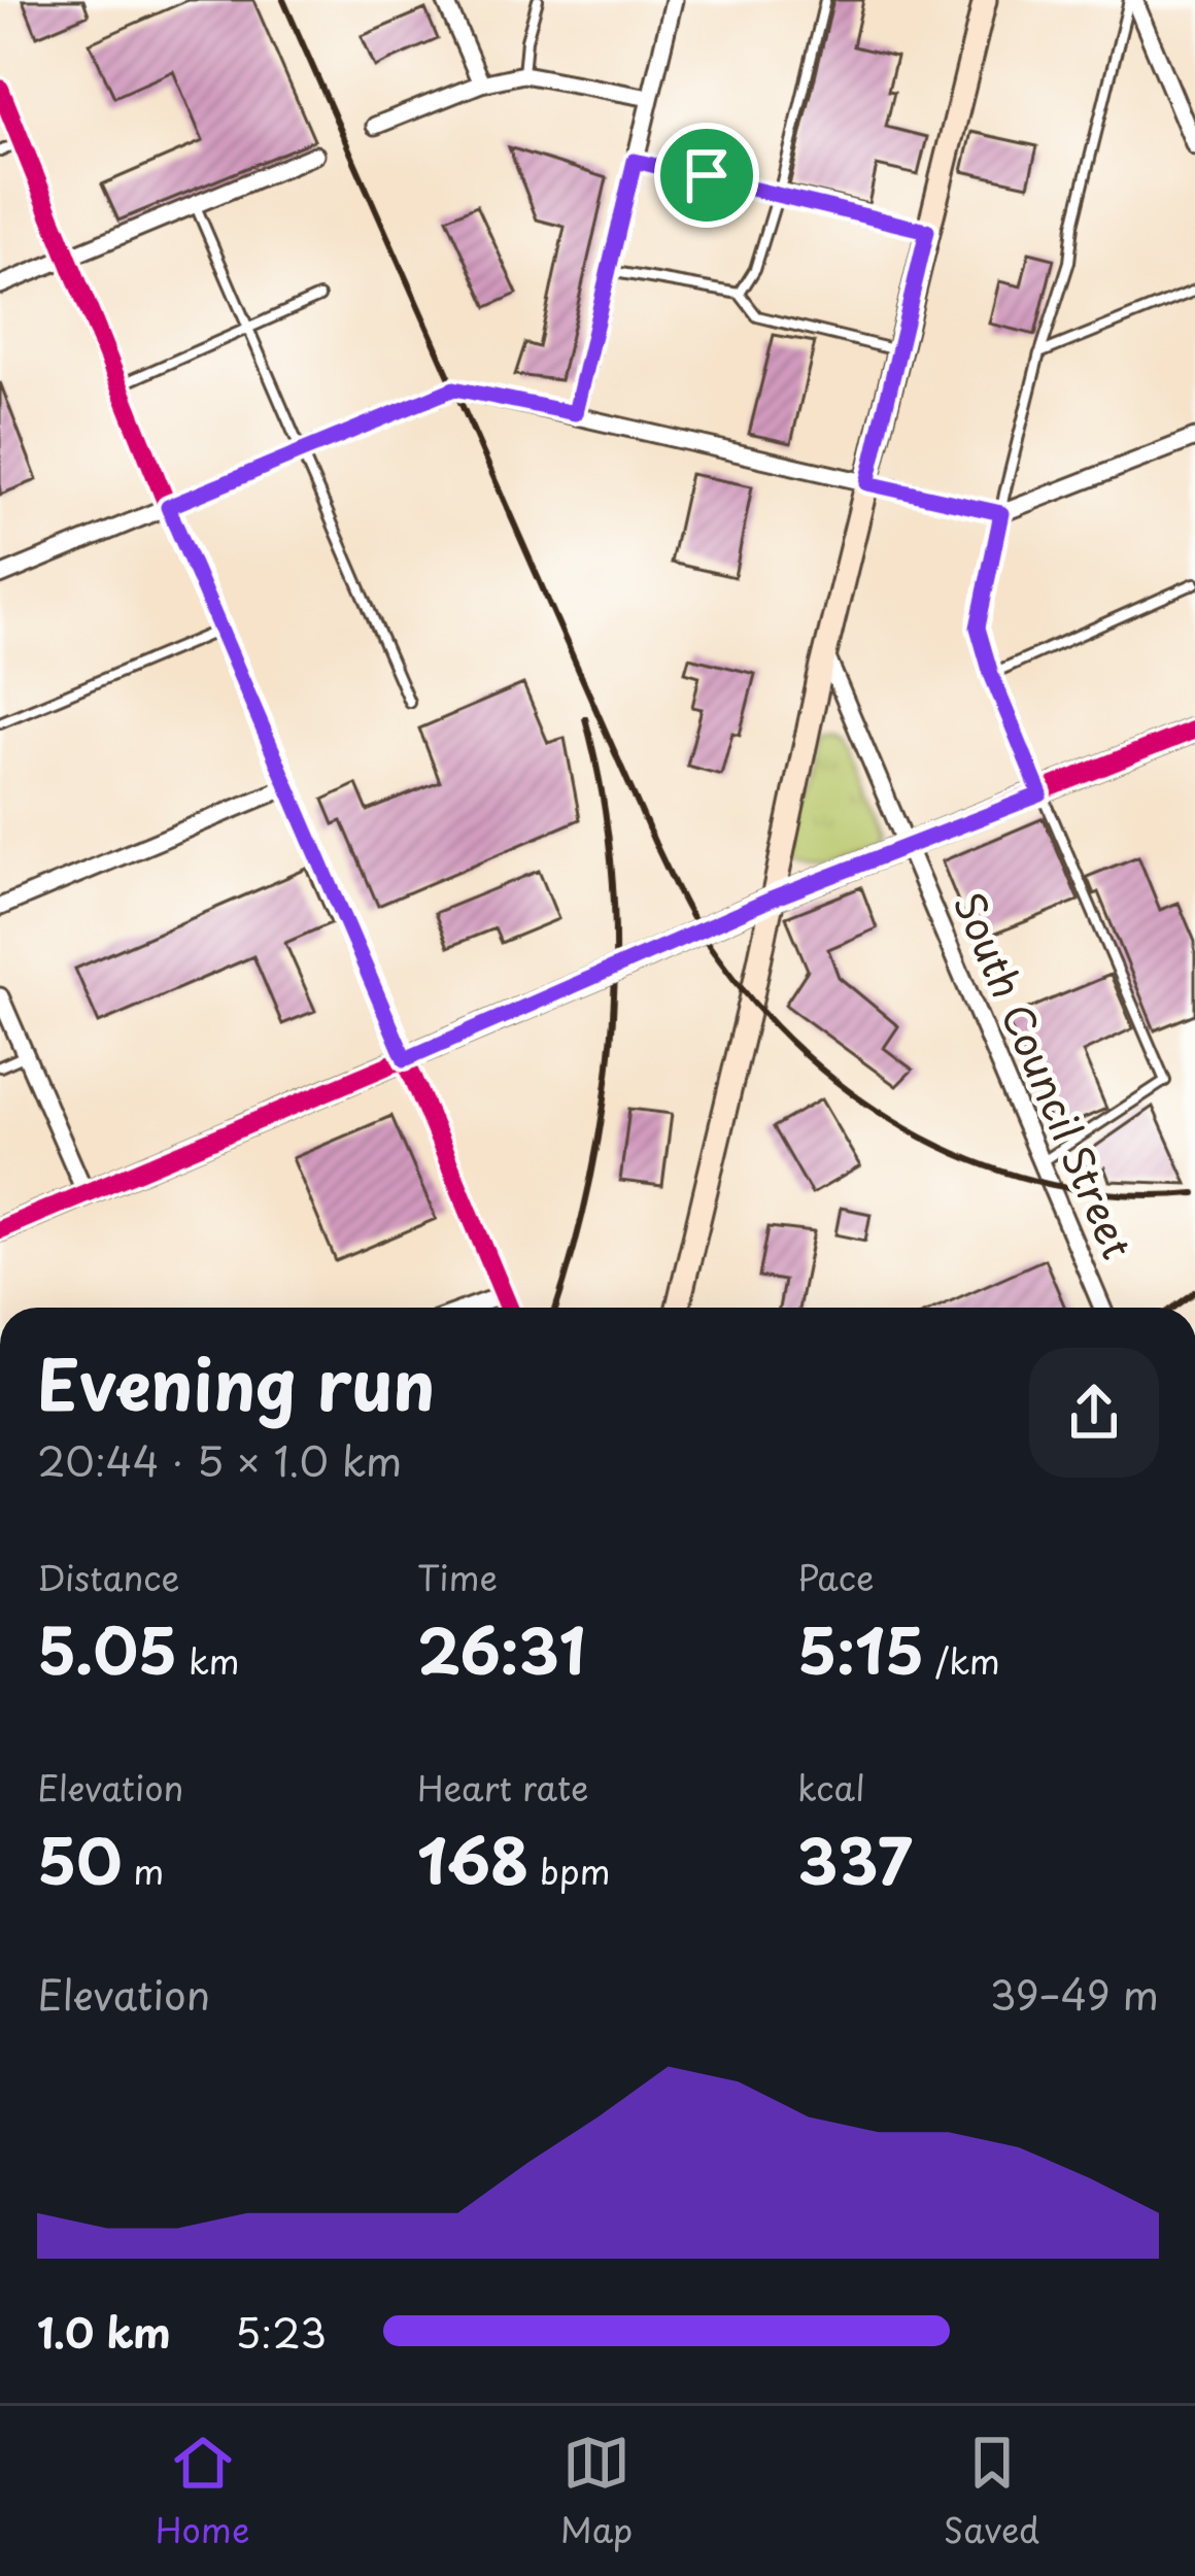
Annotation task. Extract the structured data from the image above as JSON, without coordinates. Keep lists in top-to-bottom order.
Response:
{
  "streets": {
    "street": ["South Council Street"]
  },
  "page": {
    "heading": ["Evening run", "20:44 · 5 × 1.0 km"],
    "stats": [
      ["Distance", "5.05 km"],
      ["Time", "26:31"],
      ["Pace", "5:15 /km"],
      ["Elevation", "50 m"],
      ["Heart rate", "168 bpm"],
      ["kcal", "337"]
    ],
    "chart": ["Elevation", "39–49 m"],
    "list": [
      {
        "name": "1.0 km",
        "note": "5:23"
      }
    ],
    "tabs": ["Home", "Map", "Saved"]
  }
}
